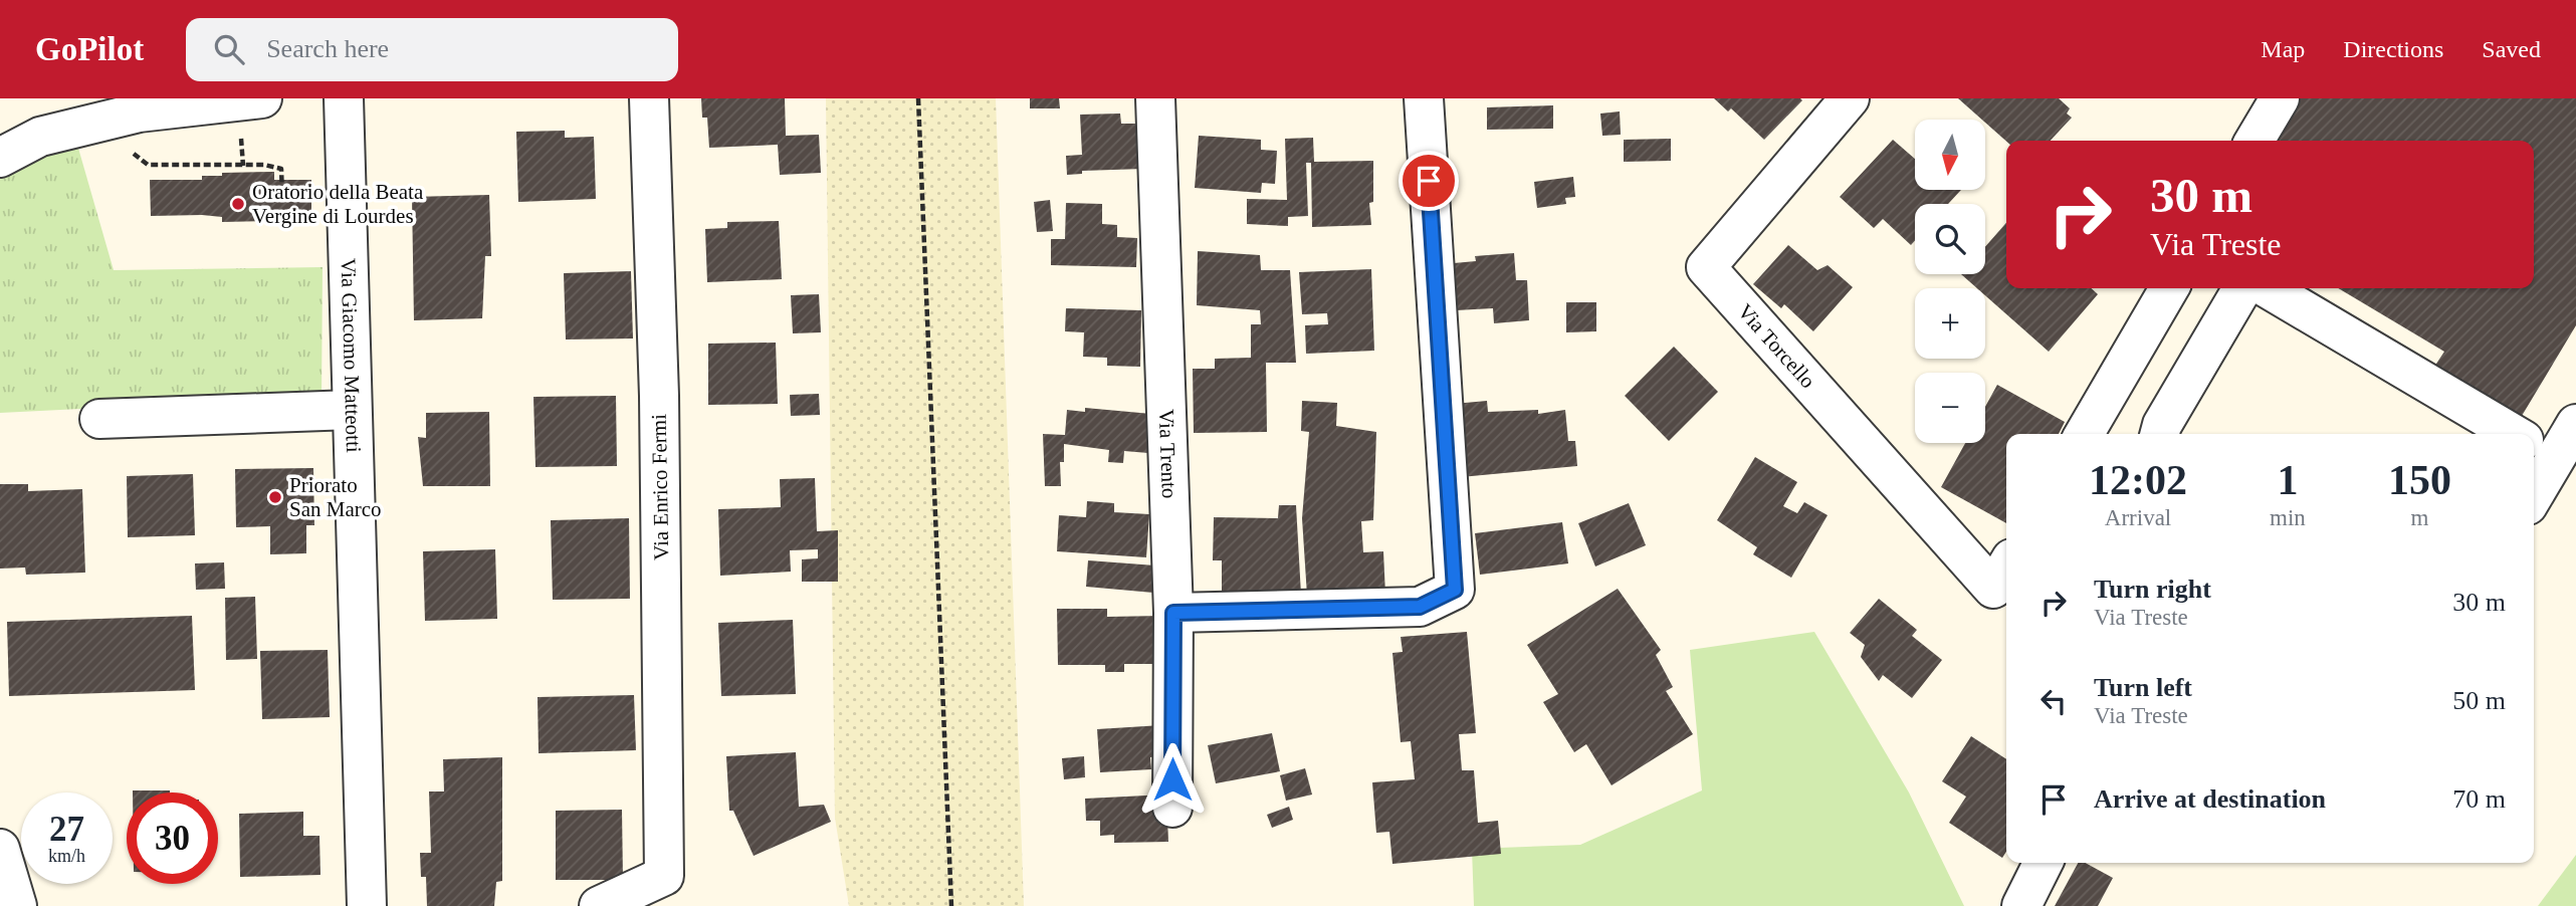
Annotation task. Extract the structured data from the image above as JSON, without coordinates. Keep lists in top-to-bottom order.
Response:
{
  "streets": {
    "street": [
      "Via Torcello",
      "Via Giacomo Matteotti",
      "Via Trento",
      "Via Enrico Fermi"
    ]
  },
  "places": ["Oratorio della Beata Vergine di Lourdes", "Priorato San Marco"],
  "north": "bottom",
  "page": {
    "header": "GoPilot",
    "search": "Search here",
    "nav": ["Map", "Directions", "Saved"],
    "map_buttons": ["+", "−"],
    "turn": ["30 m", "Via Treste"],
    "eta": [
      "12:02",
      "Arrival",
      "1",
      "min",
      "150",
      "m"
    ],
    "list": [
      {
        "name": "Turn right",
        "note": "Via Treste",
        "value": "30 m"
      },
      {
        "name": "Turn left",
        "note": "Via Treste",
        "value": "50 m"
      },
      {
        "name": "Arrive at destination",
        "value": "70 m"
      }
    ],
    "speed": "27 km/h",
    "limit": "30"
  }
}
